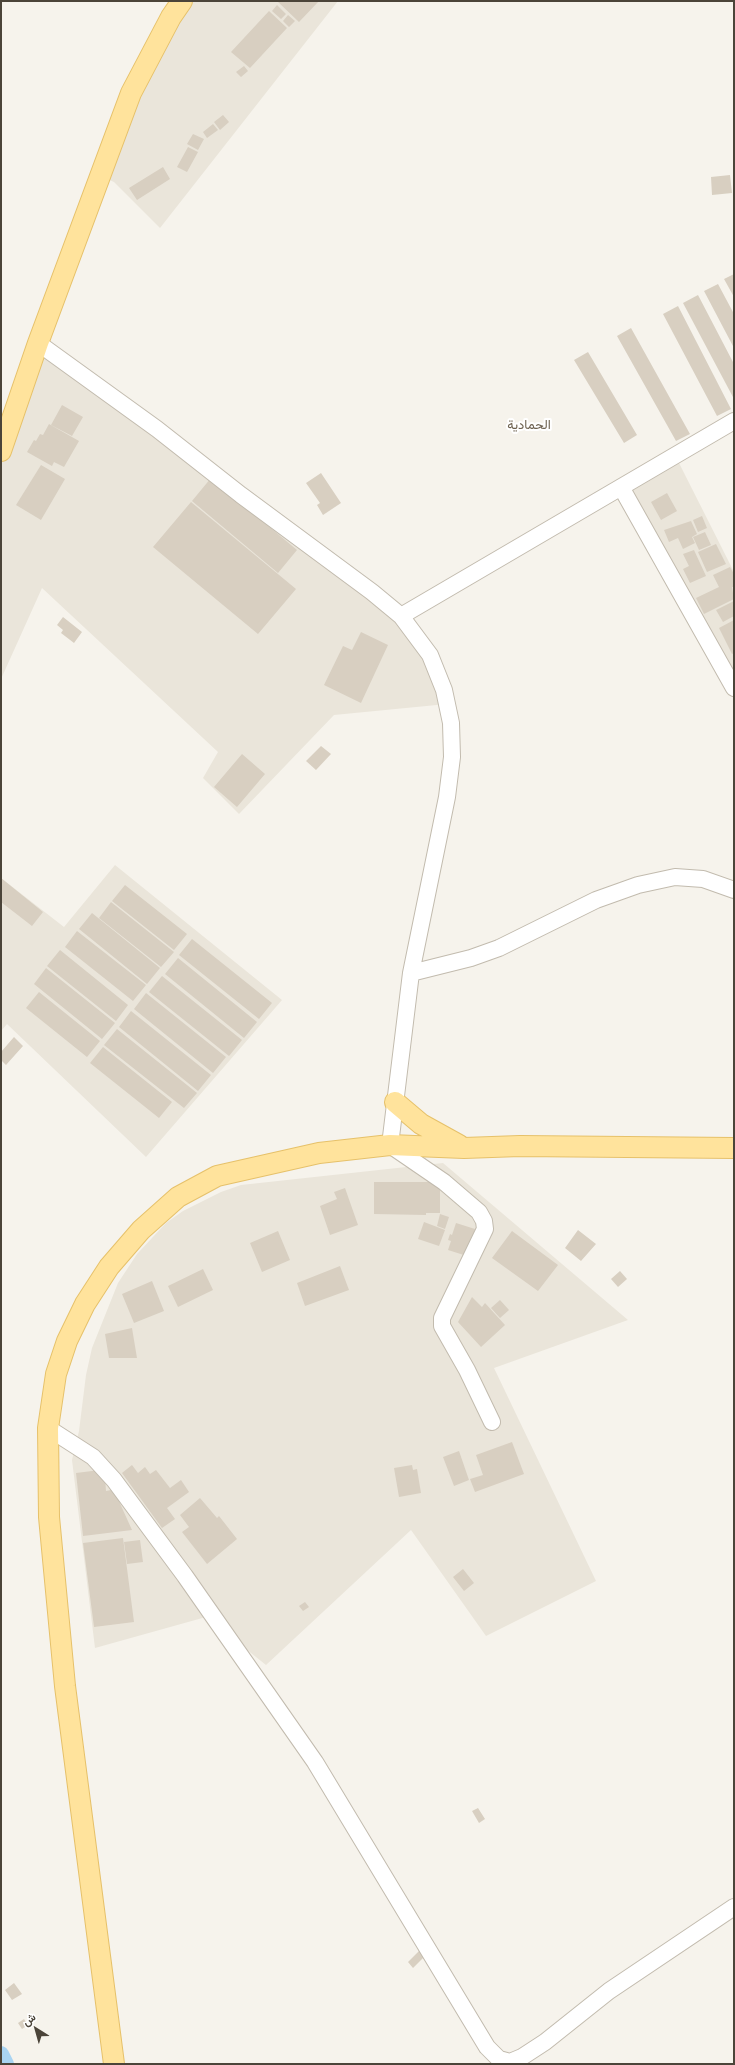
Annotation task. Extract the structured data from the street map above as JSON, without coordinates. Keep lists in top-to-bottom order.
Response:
{
  "districts": ["الحمادية"],
  "north": "top left"
}
